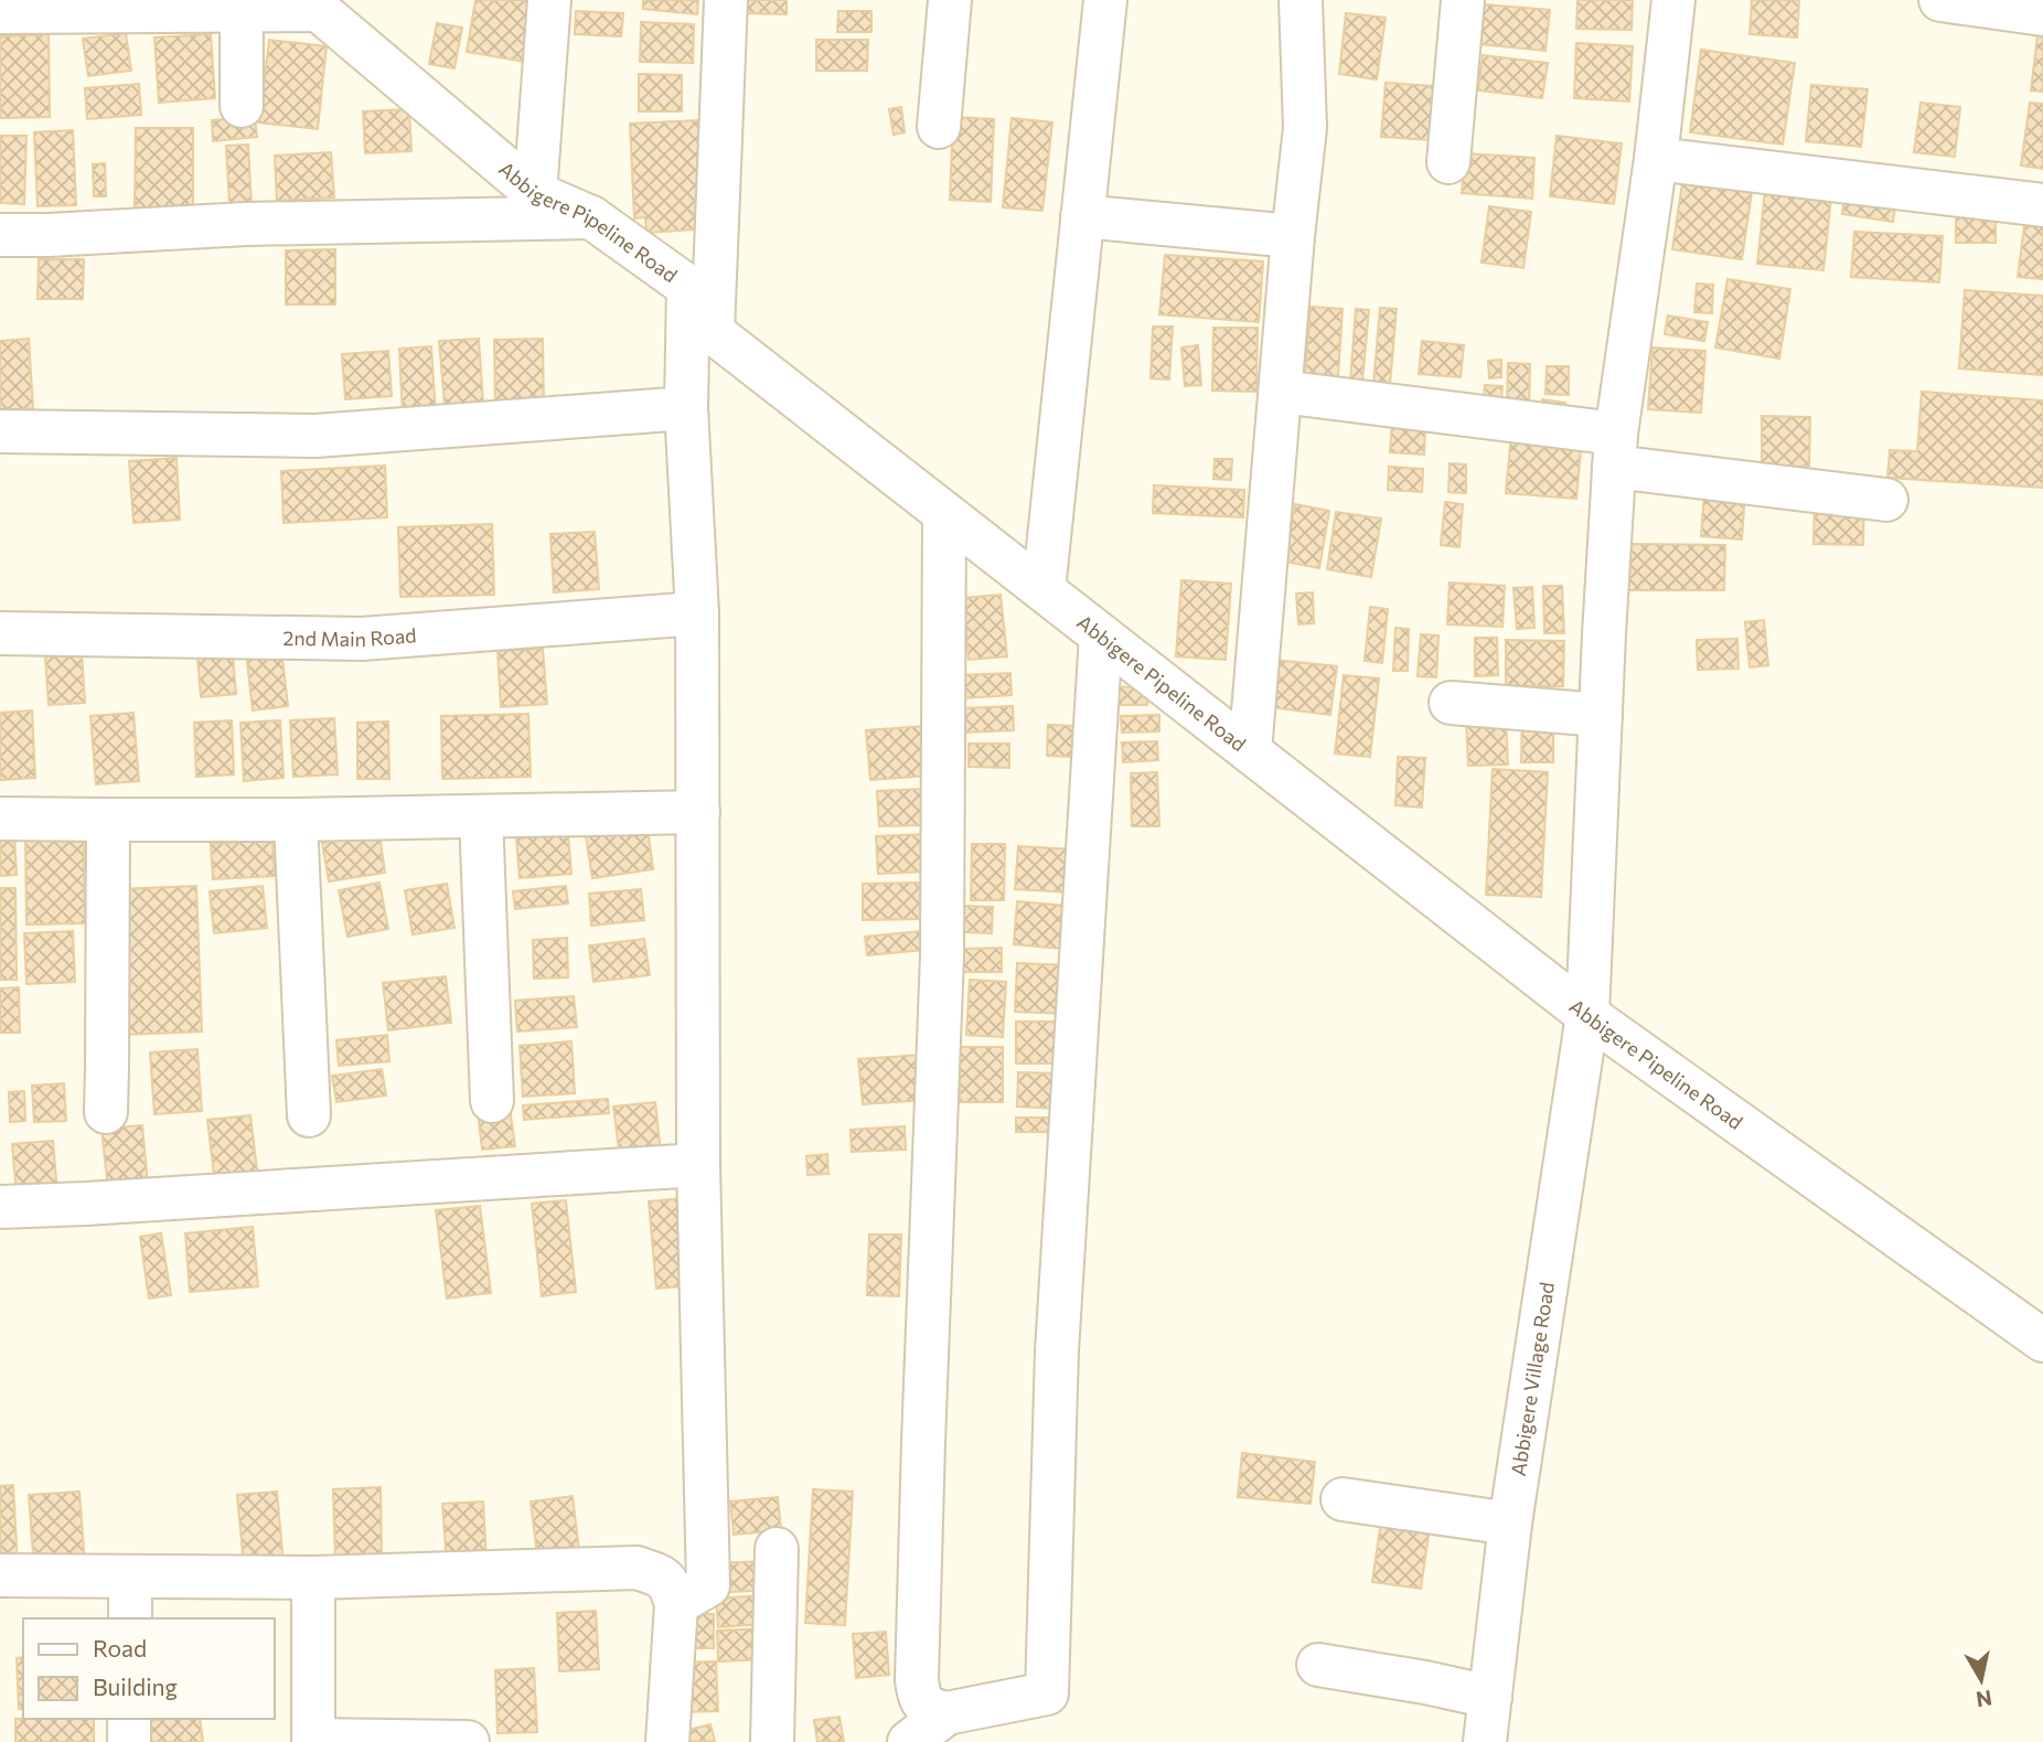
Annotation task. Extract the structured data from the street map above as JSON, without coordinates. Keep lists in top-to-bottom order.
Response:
{
  "streets": {
    "street": ["Abbigere Pipeline Road", "2nd Main Road", "Abbigere Village Road"]
  },
  "crossings": [
    ["Abbigere Pipeline Road", "Abbigere Village Road"]
  ],
  "legend": ["Road", "Building"],
  "north": "bottom"
}
